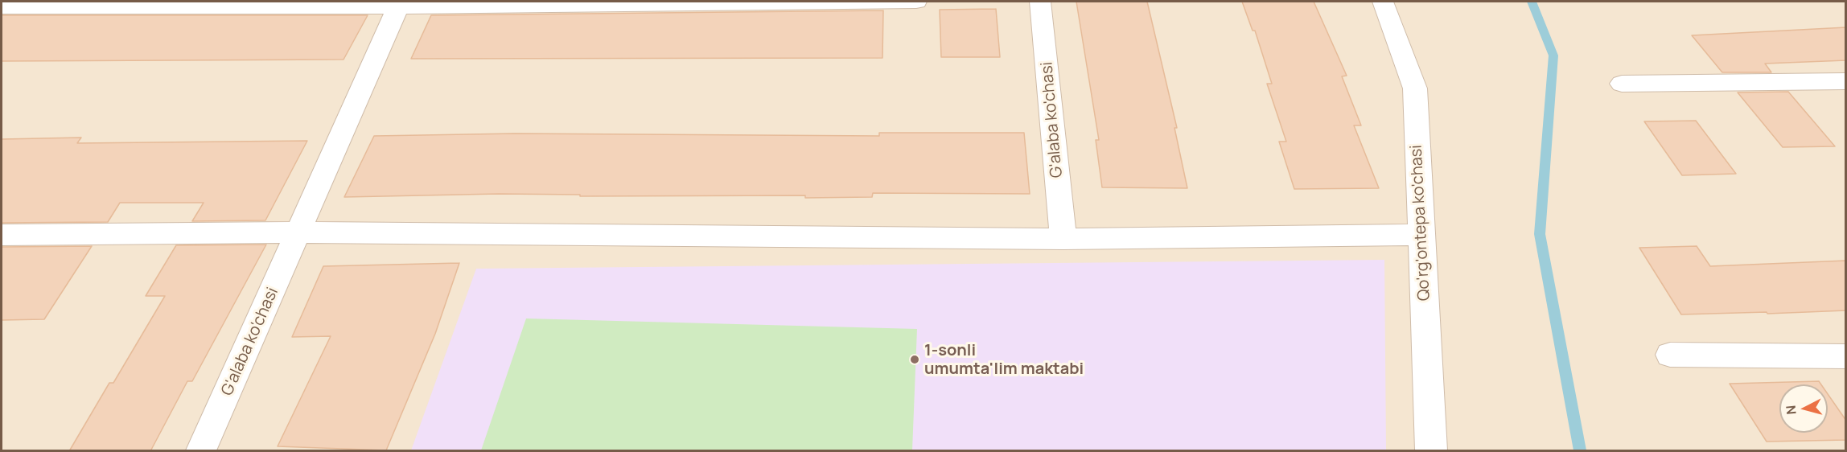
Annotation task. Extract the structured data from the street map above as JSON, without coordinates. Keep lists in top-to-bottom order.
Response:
{
  "streets": {
    "street": ["G'alaba ko'chasi", "Qo'rg'ontepa ko'chasi"]
  },
  "places": ["1-sonli umumta'lim maktabi"],
  "north": "left"
}
